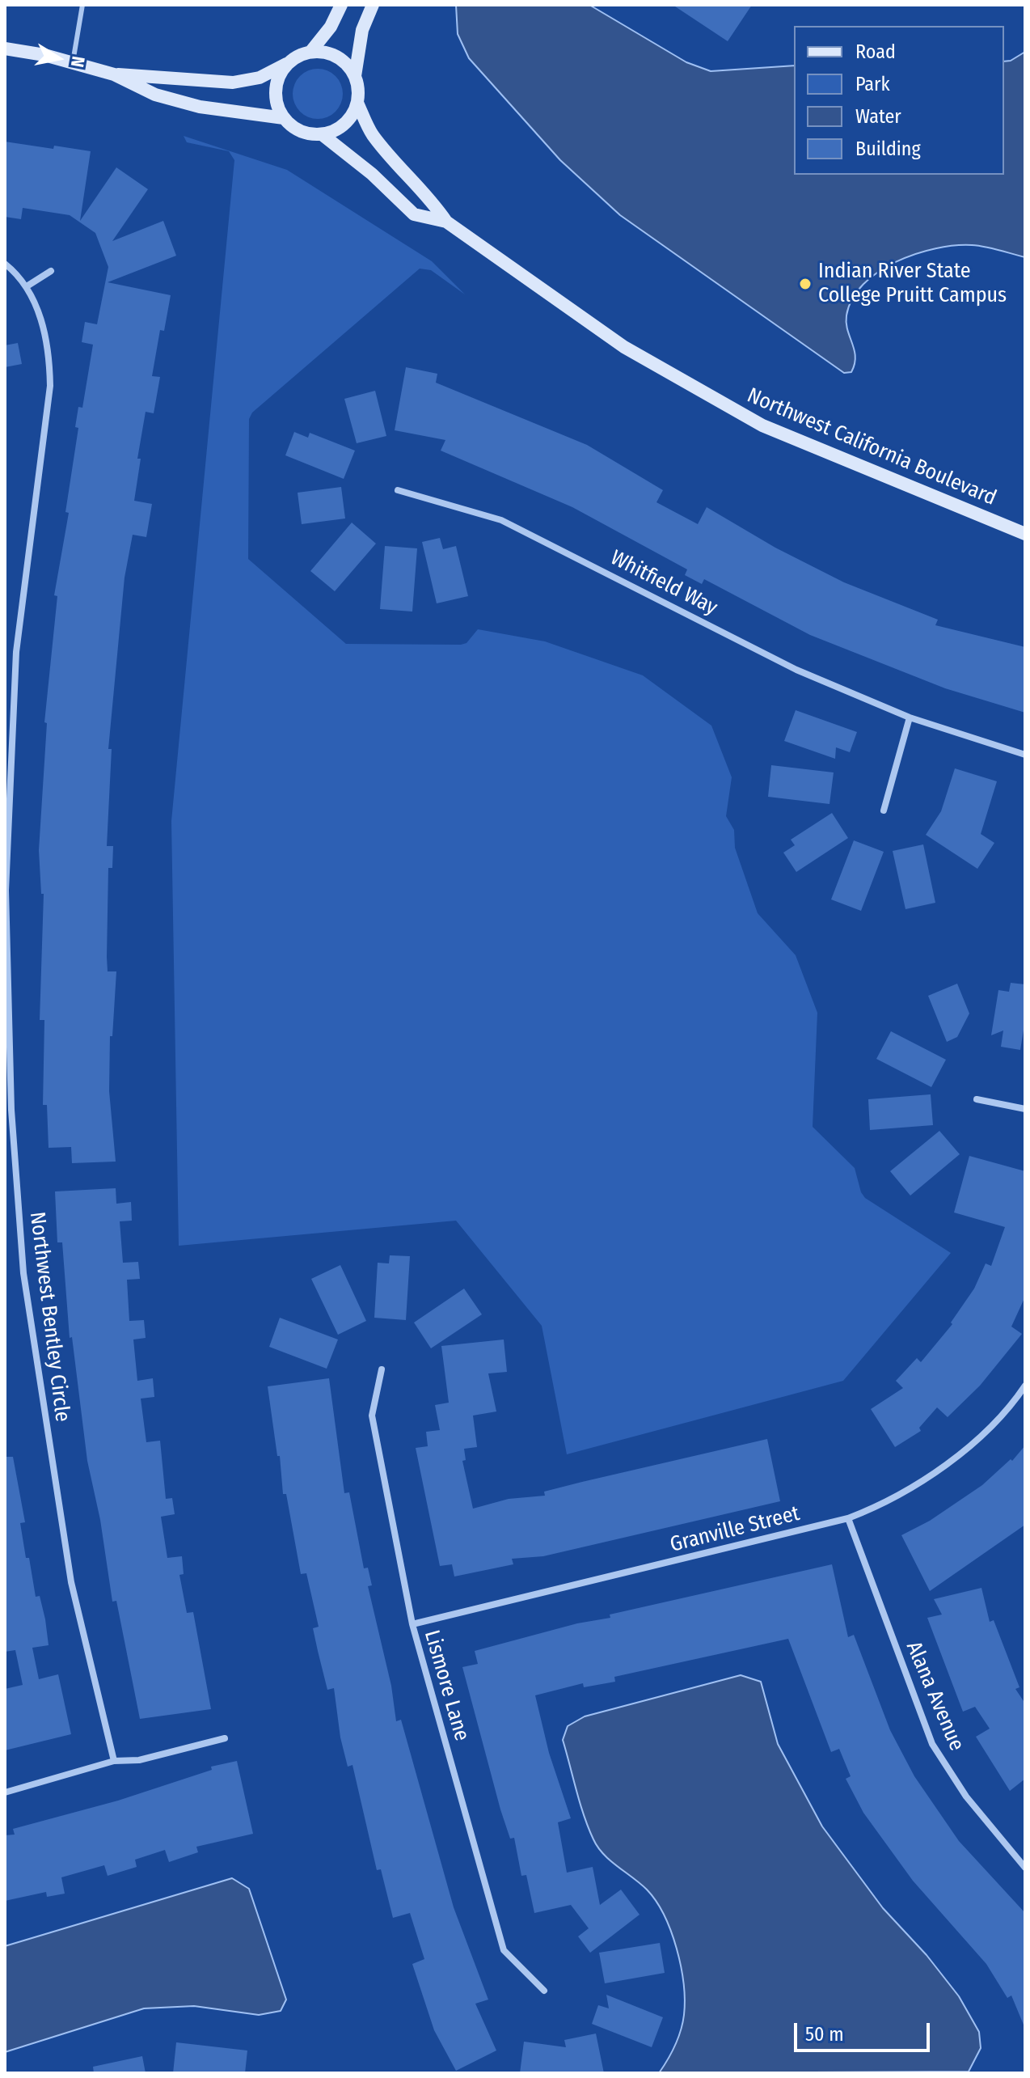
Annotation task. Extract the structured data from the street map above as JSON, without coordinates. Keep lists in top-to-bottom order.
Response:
{
  "streets": {
    "street": [
      "Northwest California Boulevard",
      "Whitfield Way",
      "Northwest Bentley Circle",
      "Granville Street",
      "Lismore Lane",
      "Alana Avenue"
    ]
  },
  "crossings": [
    ["Granville Street", "Lismore Lane"],
    ["Granville Street", "Alana Avenue"]
  ],
  "places": ["Indian River State College Pruitt Campus"],
  "legend": [
    "Road",
    "Park",
    "Water",
    "Building"
  ],
  "scale_bar": "50 m",
  "north": "right"
}
